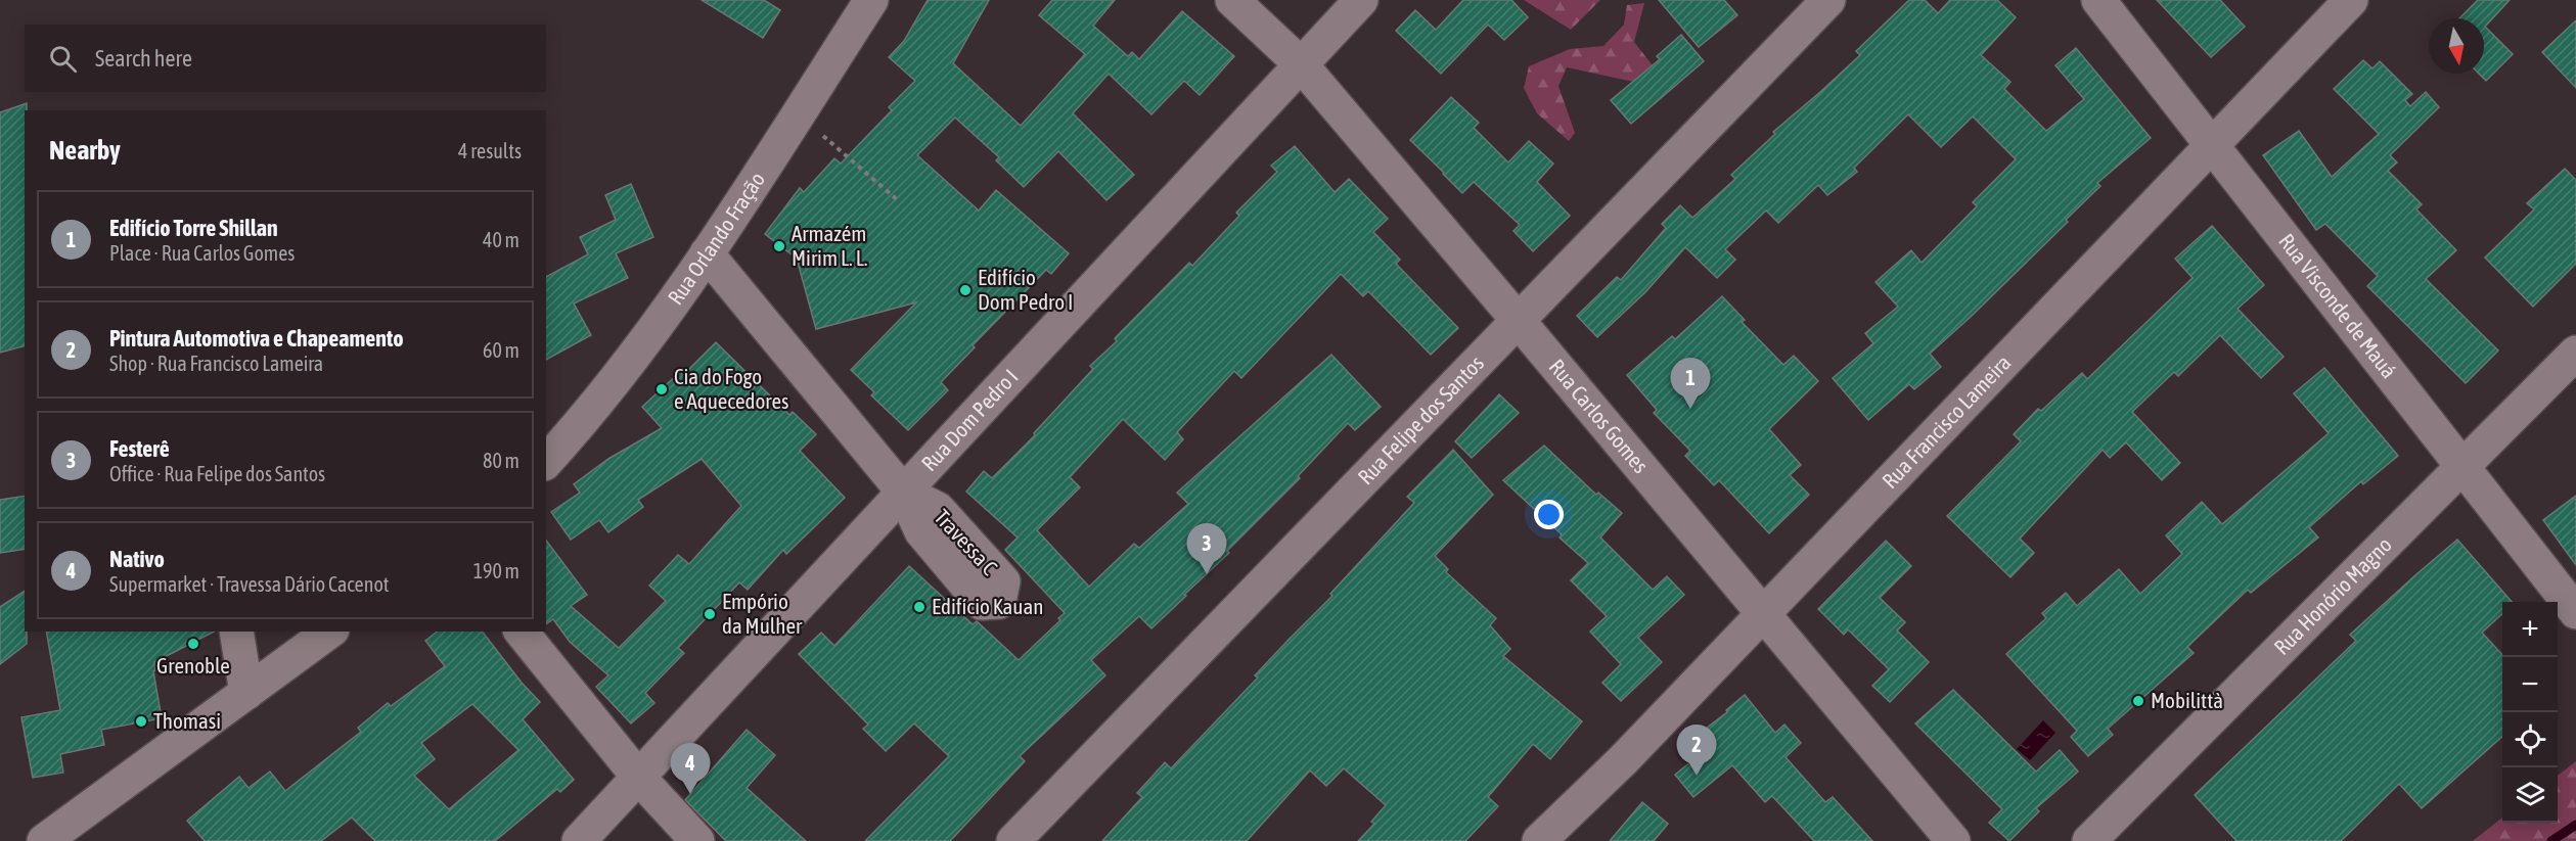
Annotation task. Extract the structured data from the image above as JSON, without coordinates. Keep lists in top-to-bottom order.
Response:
{
  "streets": {
    "street": [
      "Rua Orlando Fração",
      "Rua Visconde de Mauá",
      "Rua Carlos Gomes",
      "Rua Dom Pedro I",
      "Rua Felipe dos Santos",
      "Rua Francisco Lameira",
      "Rua Honório Magno"
    ]
  },
  "crossings": [
    ["Rua Visconde de Mauá", "Rua Francisco Lameira"],
    ["Rua Visconde de Mauá", "Rua Honório Magno"],
    ["Rua Carlos Gomes", "Rua Dom Pedro I"],
    ["Rua Carlos Gomes", "Rua Felipe dos Santos"],
    ["Rua Carlos Gomes", "Rua Francisco Lameira"]
  ],
  "places": [
    "Armazém Mirim L. L.",
    "Edifício Dom Pedro I",
    "Cia do Fogo e Aquecedores",
    "Edifício Kauan",
    "Empório da Mulher",
    "Grenoble",
    "Mobilittà",
    "Thomasi"
  ],
  "north": "bottom",
  "page": {
    "search": "Search here",
    "heading": ["Nearby", "4 results"],
    "list": [
      {
        "mark": "1",
        "name": "Edifício Torre Shillan",
        "note": "Place · Rua Carlos Gomes",
        "value": "40 m"
      },
      {
        "mark": "2",
        "name": "Pintura Automotiva e Chapeamento",
        "note": "Shop · Rua Francisco Lameira",
        "value": "60 m"
      },
      {
        "mark": "3",
        "name": "Festerê",
        "note": "Office · Rua Felipe dos Santos",
        "value": "80 m"
      },
      {
        "mark": "4",
        "name": "Nativo",
        "note": "Supermarket · Travessa Dário Cacenot",
        "value": "190 m"
      }
    ],
    "pins": [
      "1",
      "3",
      "2",
      "4"
    ],
    "map_buttons": ["+", "−"]
  }
}
